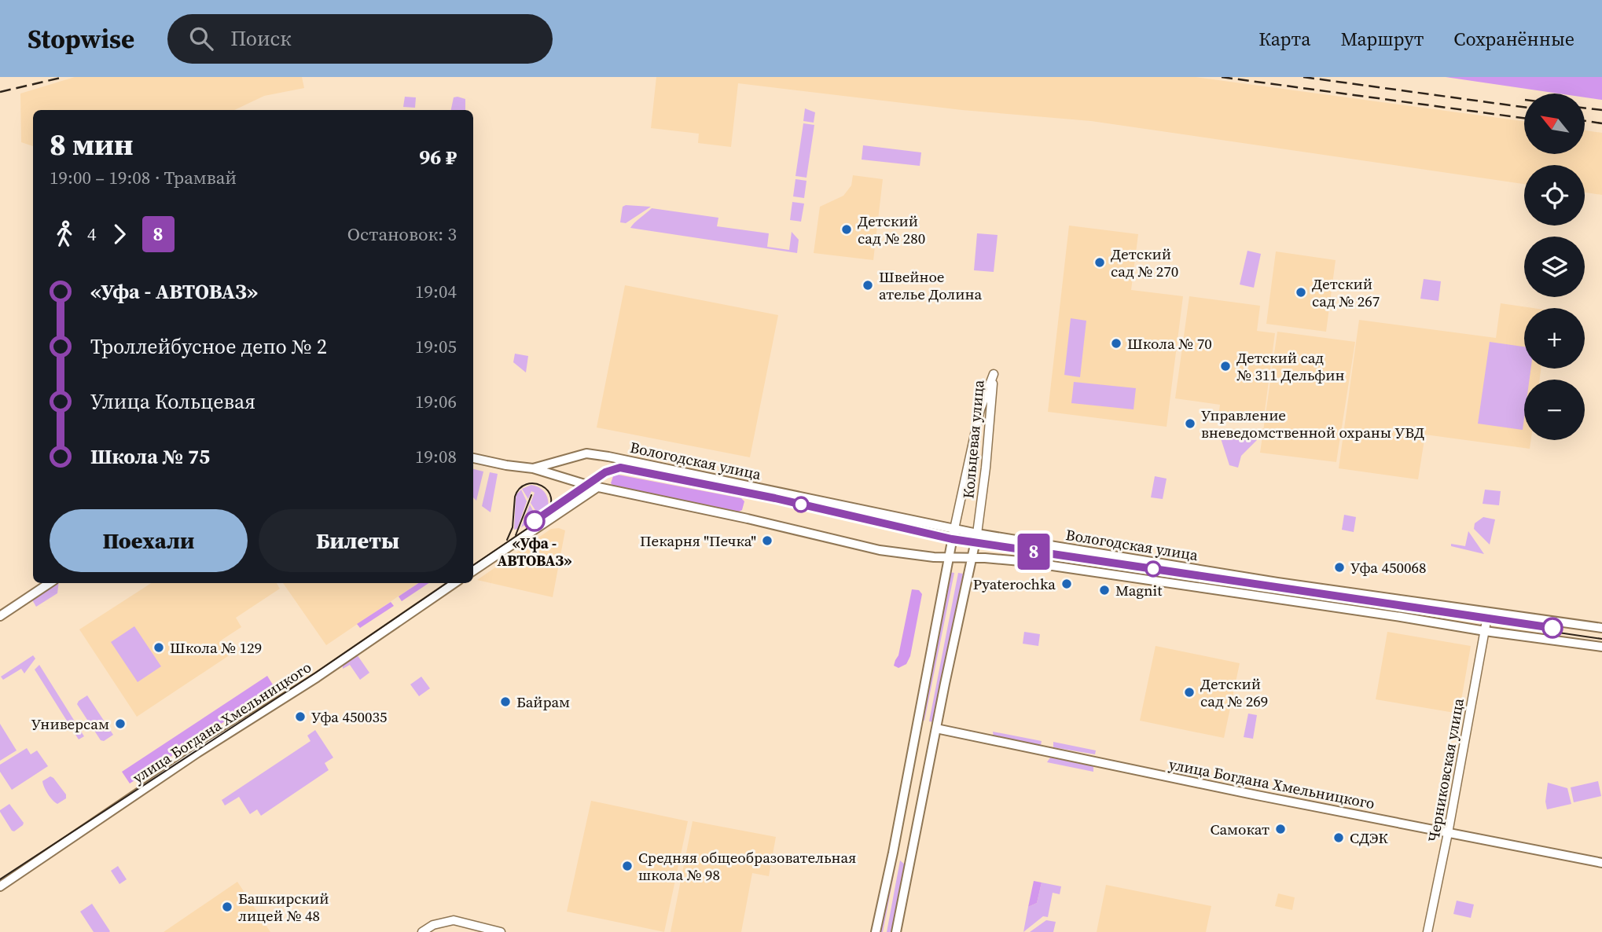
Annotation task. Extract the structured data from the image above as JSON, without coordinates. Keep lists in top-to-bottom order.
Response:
{
  "streets": {
    "main road": ["Кольцевая улица", "Вологодская улица", "улица Богдана Хмельницкого"],
    "street": ["Черниковская улица"]
  },
  "crossings": [
    ["Кольцевая улица", "Вологодская улица"],
    ["Кольцевая улица", "улица Богдана Хмельницкого"],
    ["Вологодская улица", "Черниковская улица"],
    ["улица Богдана Хмельницкого", "Черниковская улица"]
  ],
  "places": [
    "Детский сад № 280",
    "Детский сад № 270",
    "Швейное ателье Долина",
    "Детский сад № 267",
    "Школа № 70",
    "Детский сад № 311 Дельфин",
    "Управление вневедомственной охраны УВД",
    "«Уфа - АВТОВАЗ»",
    "Пекарня \"Печка\"",
    "Уфа 450068",
    "Pyaterochka",
    "Magnit",
    "Школа № 129",
    "Детский сад № 269",
    "Байрам",
    "Уфа 450035",
    "Универсам",
    "Самокат",
    "СДЭК",
    "Средняя общеобразовательная школа № 98",
    "Башкирский лицей № 48"
  ],
  "lines": ["tram line 8"],
  "north": "top left",
  "page": {
    "header": "Stopwise",
    "search": "Поиск",
    "nav": ["Карта", "Маршрут", "Сохранённые"],
    "on_map": "8",
    "map_buttons": ["+", "−"],
    "heading": ["8 мин", "19:00 – 19:08 · Трамвай", "96 ₽"],
    "legs": ["4", "8", "Остановок: 3"],
    "list": [
      {
        "name": "«Уфа - АВТОВАЗ»",
        "value": "19:04"
      },
      {
        "name": "Троллейбусное депо № 2",
        "value": "19:05"
      },
      {
        "name": "Улица Кольцевая",
        "value": "19:06"
      },
      {
        "name": "Школа № 75",
        "value": "19:08"
      }
    ],
    "buttons": ["Поехали", "Билеты"]
  }
}
